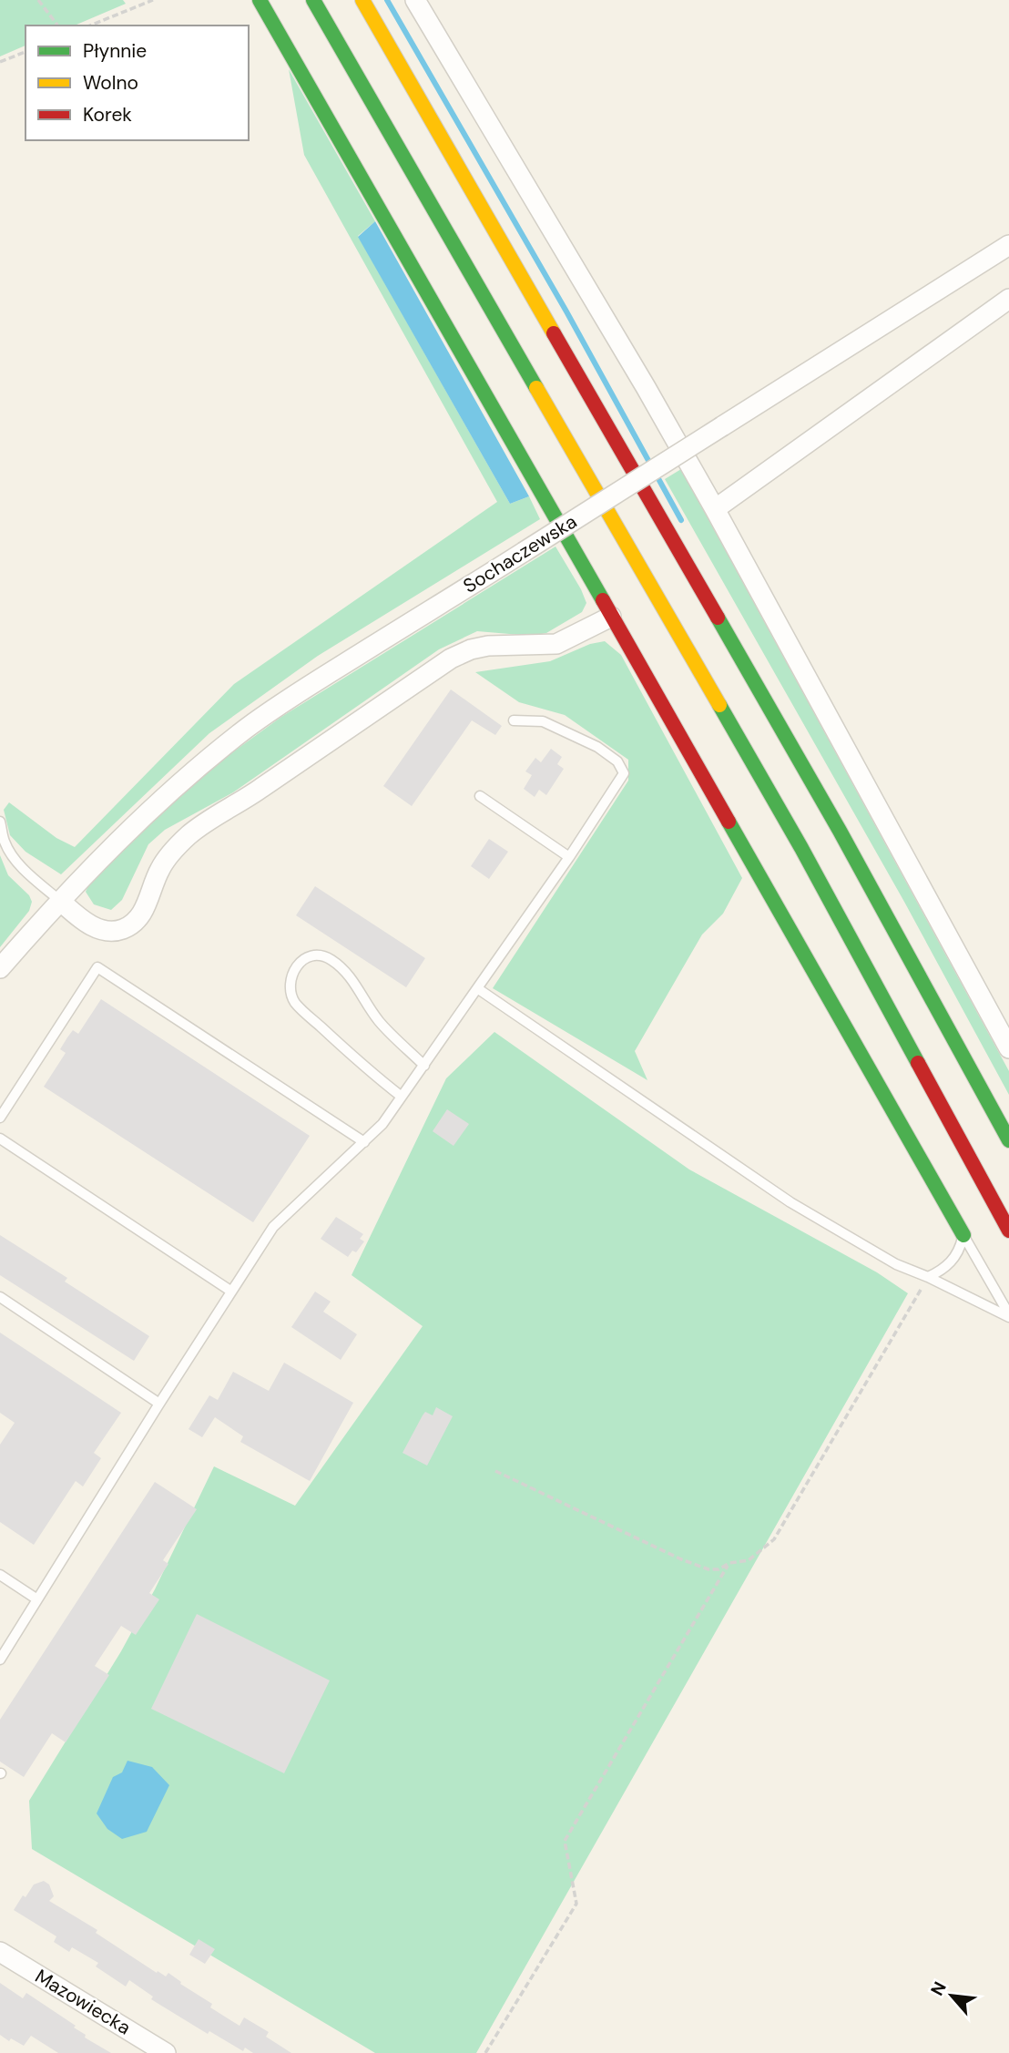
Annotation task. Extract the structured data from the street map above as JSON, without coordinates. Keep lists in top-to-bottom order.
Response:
{
  "streets": {
    "street": ["Sochaczewska", "Mazowiecka"]
  },
  "legend": ["Płynnie", "Wolno", "Korek"],
  "north": "top left"
}
